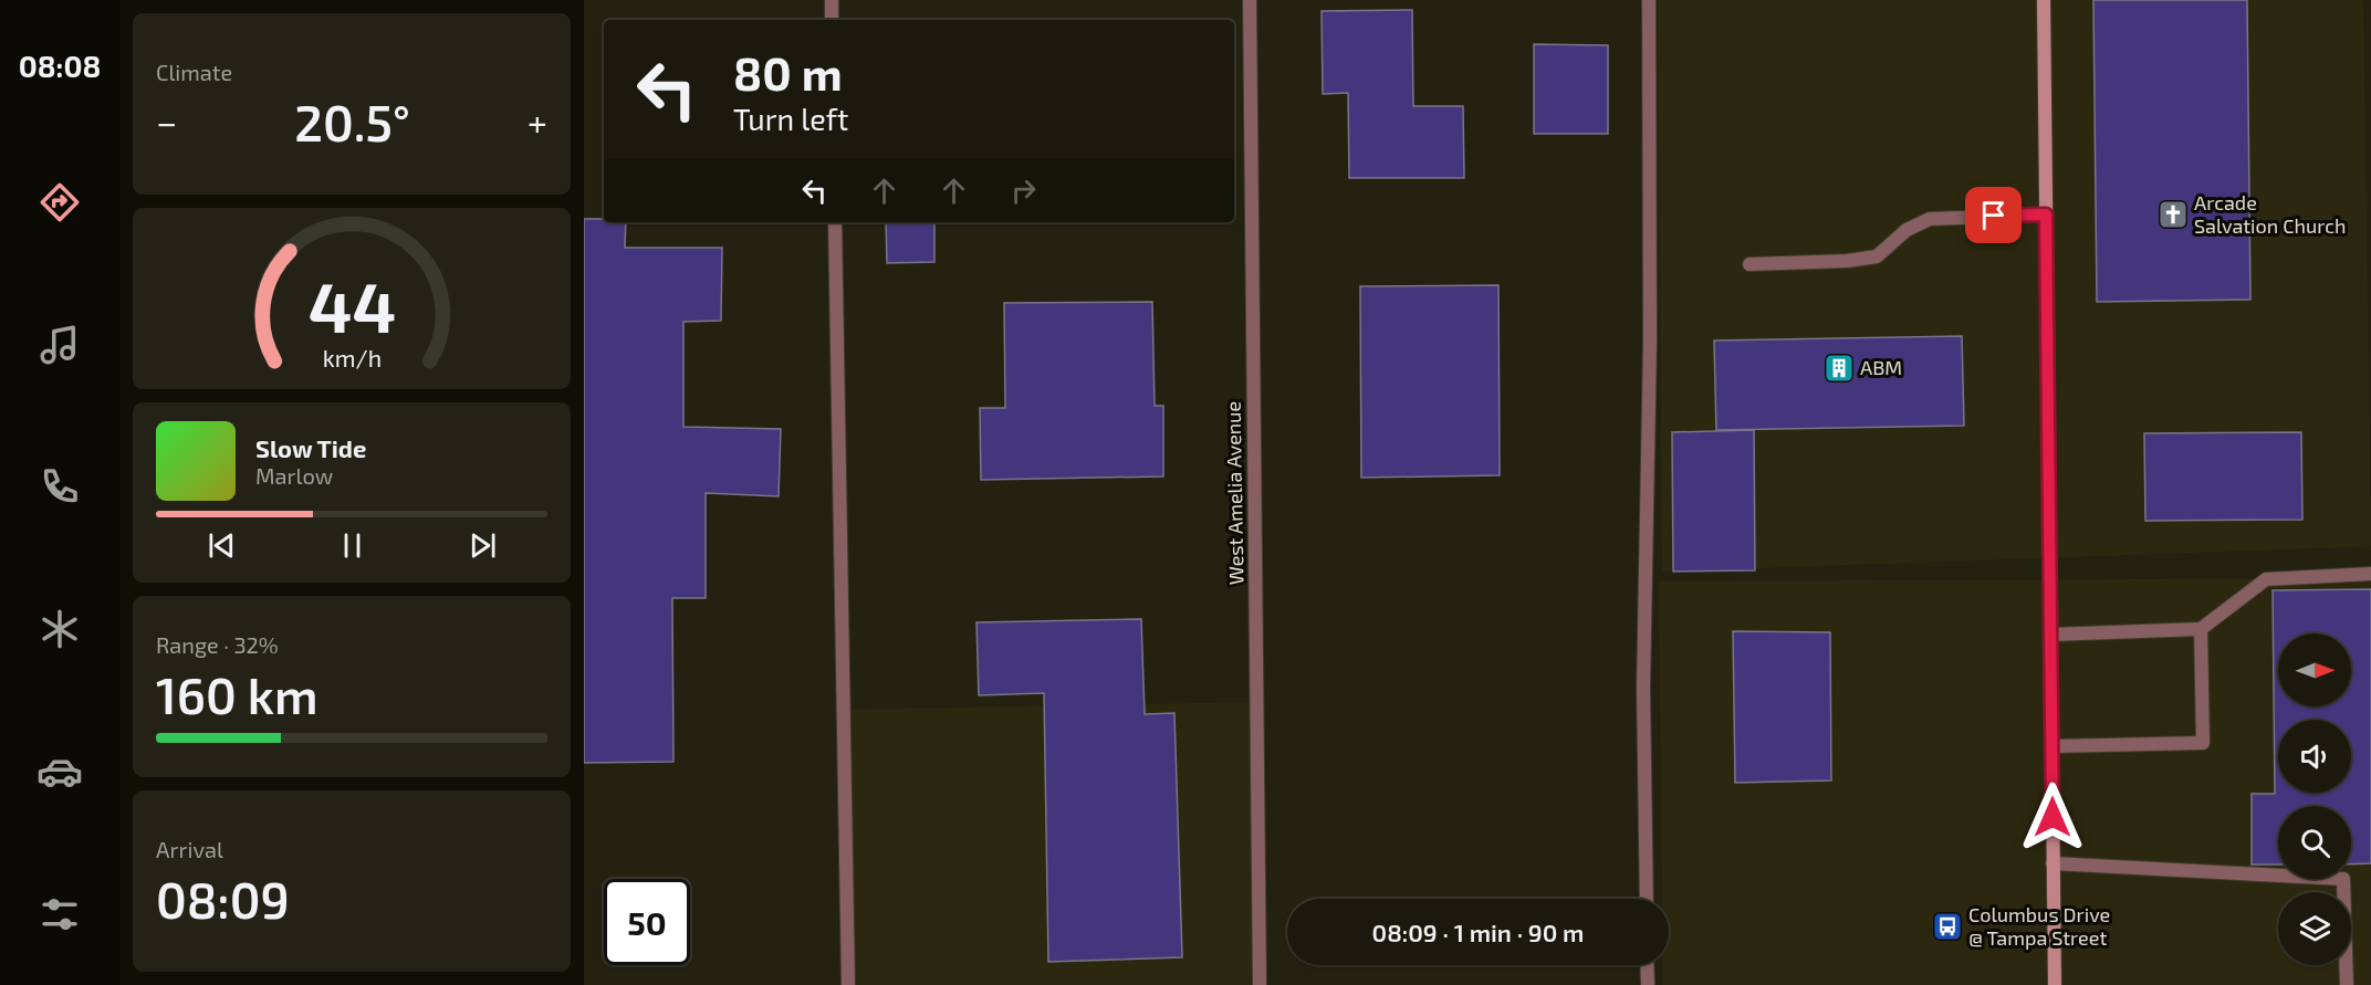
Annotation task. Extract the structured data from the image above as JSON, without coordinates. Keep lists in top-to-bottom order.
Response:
{
  "streets": {
    "street": ["West Amelia Avenue"]
  },
  "places": {
    "church": ["Arcade Salvation Church"],
    "building": ["ABM"],
    "bus stop": ["Columbus Drive @ Tampa Street"]
  },
  "north": "right",
  "page": {
    "tabs": "08:08",
    "tile": [
      "Climate",
      ["Range · 32%", "160 km"],
      ["Arrival", "08:09"]
    ],
    "turn": ["80 m", "Turn left"],
    "heat": ["−", "20.5°", "+"],
    "song": ["Slow Tide", "Marlow"],
    "limit": "50",
    "trip": "08:09 · 1 min · 90 m",
    "gauge": ["44", "km/h"]
  }
}
